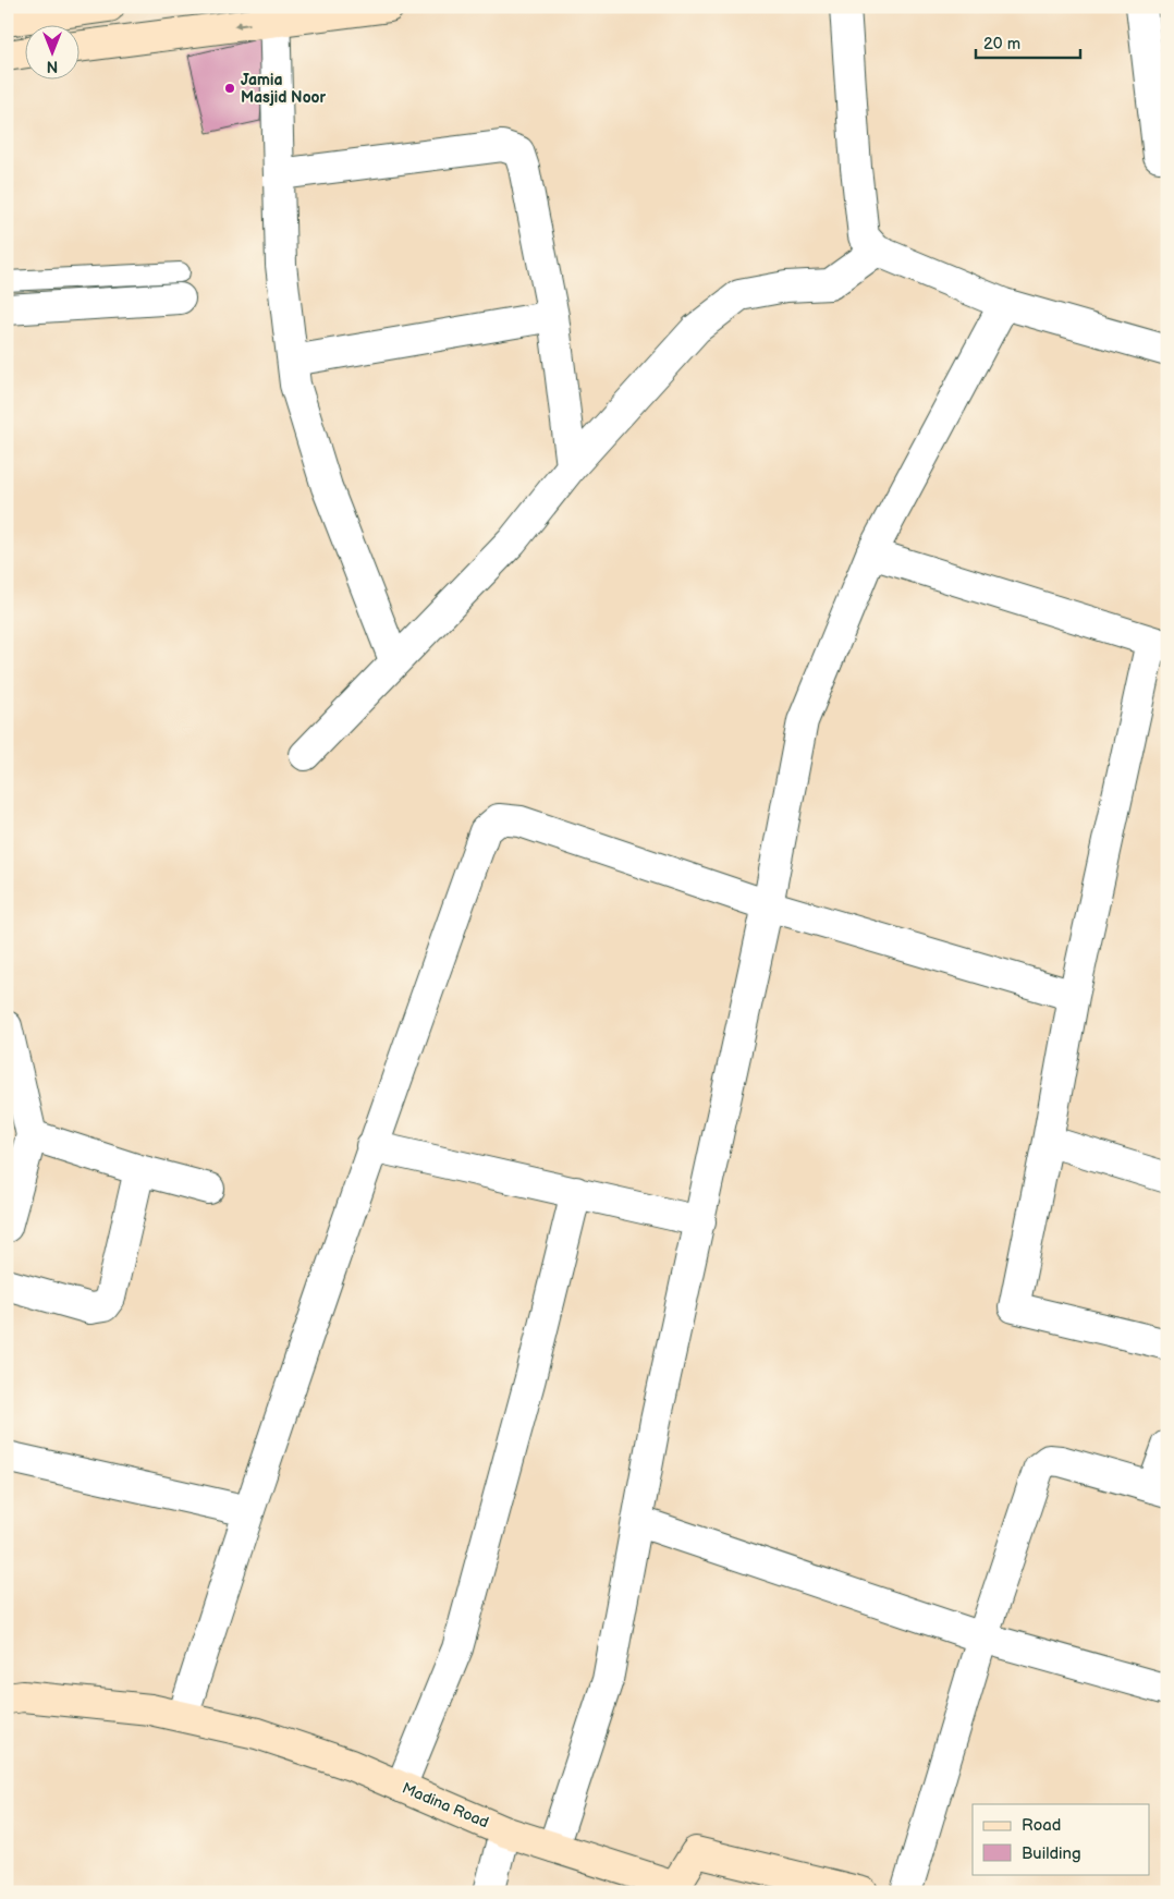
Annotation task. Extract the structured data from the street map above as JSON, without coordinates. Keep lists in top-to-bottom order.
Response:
{
  "streets": {
    "street": ["Madina Road"]
  },
  "places": ["Jamia Masjid Noor"],
  "legend": ["Road", "Building"],
  "scale_bar": "20 m",
  "north": "bottom"
}
